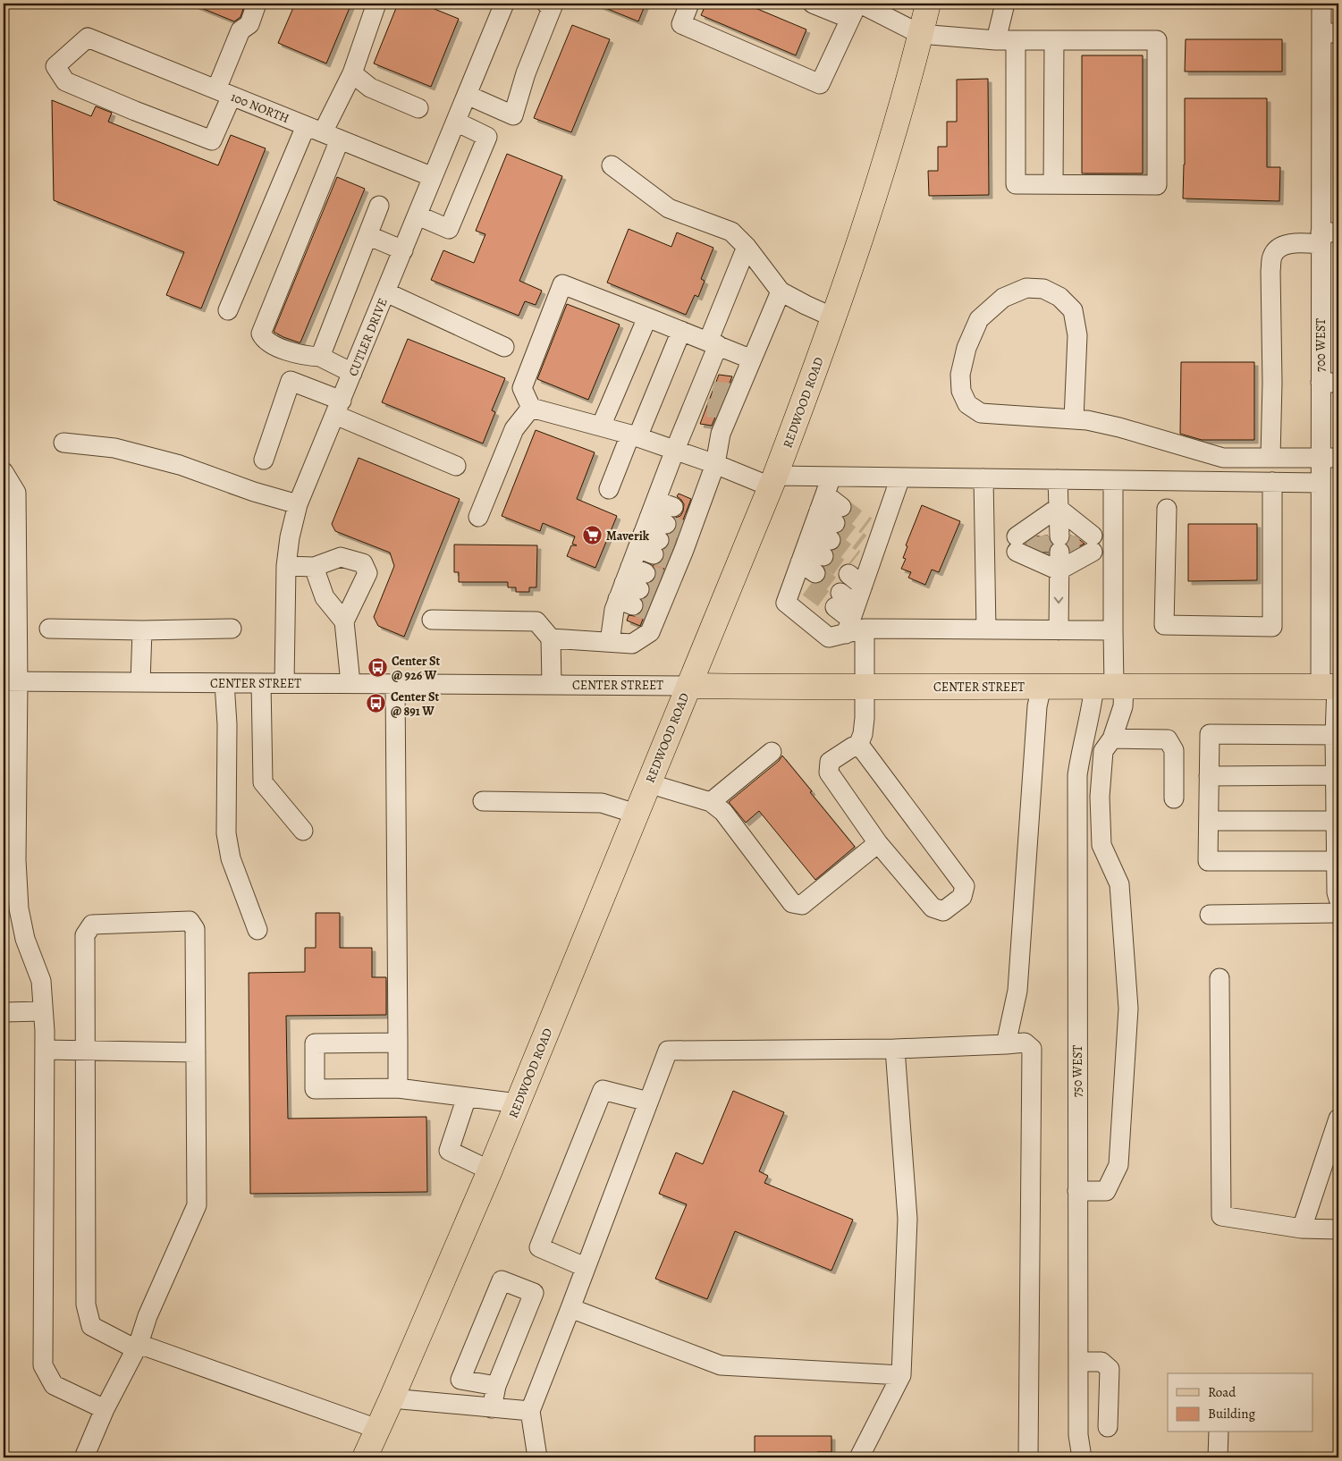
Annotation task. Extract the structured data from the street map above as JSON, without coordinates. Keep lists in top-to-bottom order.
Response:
{
  "streets": {
    "main road": ["REDWOOD ROAD", "CENTER STREET"],
    "street": [
      "100 NORTH",
      "CUTLER DRIVE",
      "700 WEST",
      "750 WEST"
    ]
  },
  "crossings": [
    ["100 NORTH", "CUTLER DRIVE"],
    ["CUTLER DRIVE", "CENTER STREET"],
    ["700 WEST", "CENTER STREET"],
    ["REDWOOD ROAD", "CENTER STREET"],
    ["CENTER STREET", "750 WEST"]
  ],
  "places": {
    "supermarket": ["Maverik"],
    "bus stop": ["Center St @ 926 W", "Center St @ 891 W"]
  },
  "legend": ["Road", "Building"]
}
